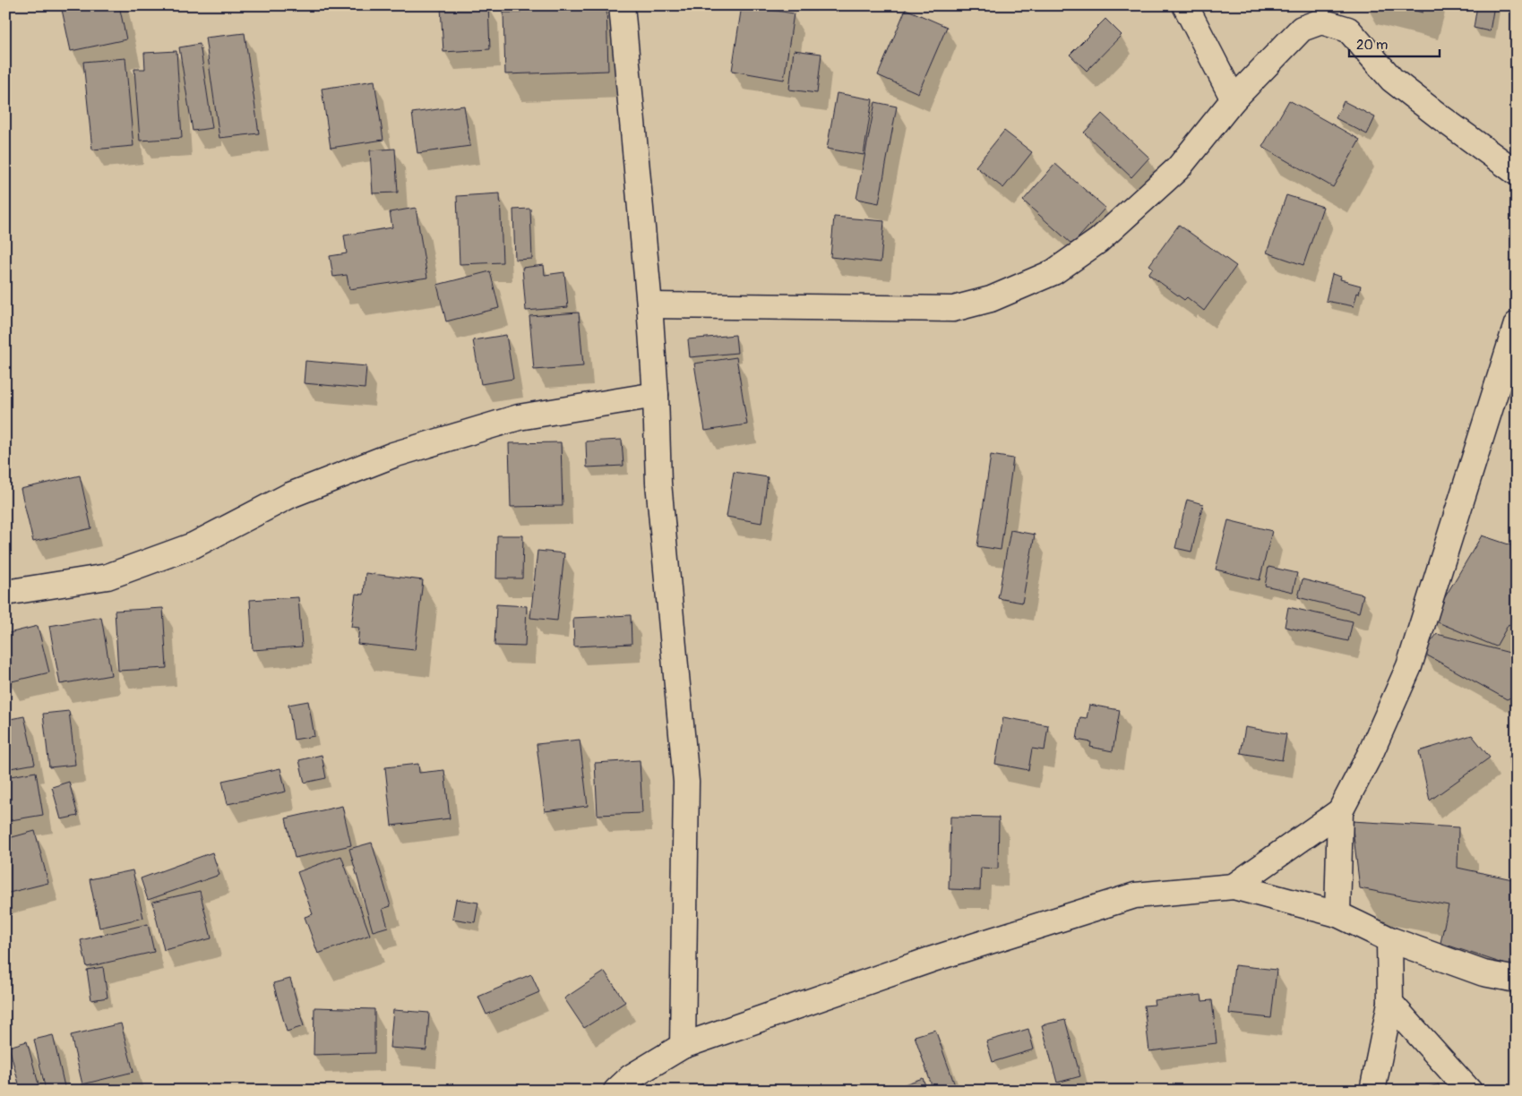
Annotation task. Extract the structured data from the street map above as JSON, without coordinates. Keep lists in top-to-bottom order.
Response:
{
  "scale_bar": "20 m"
}
